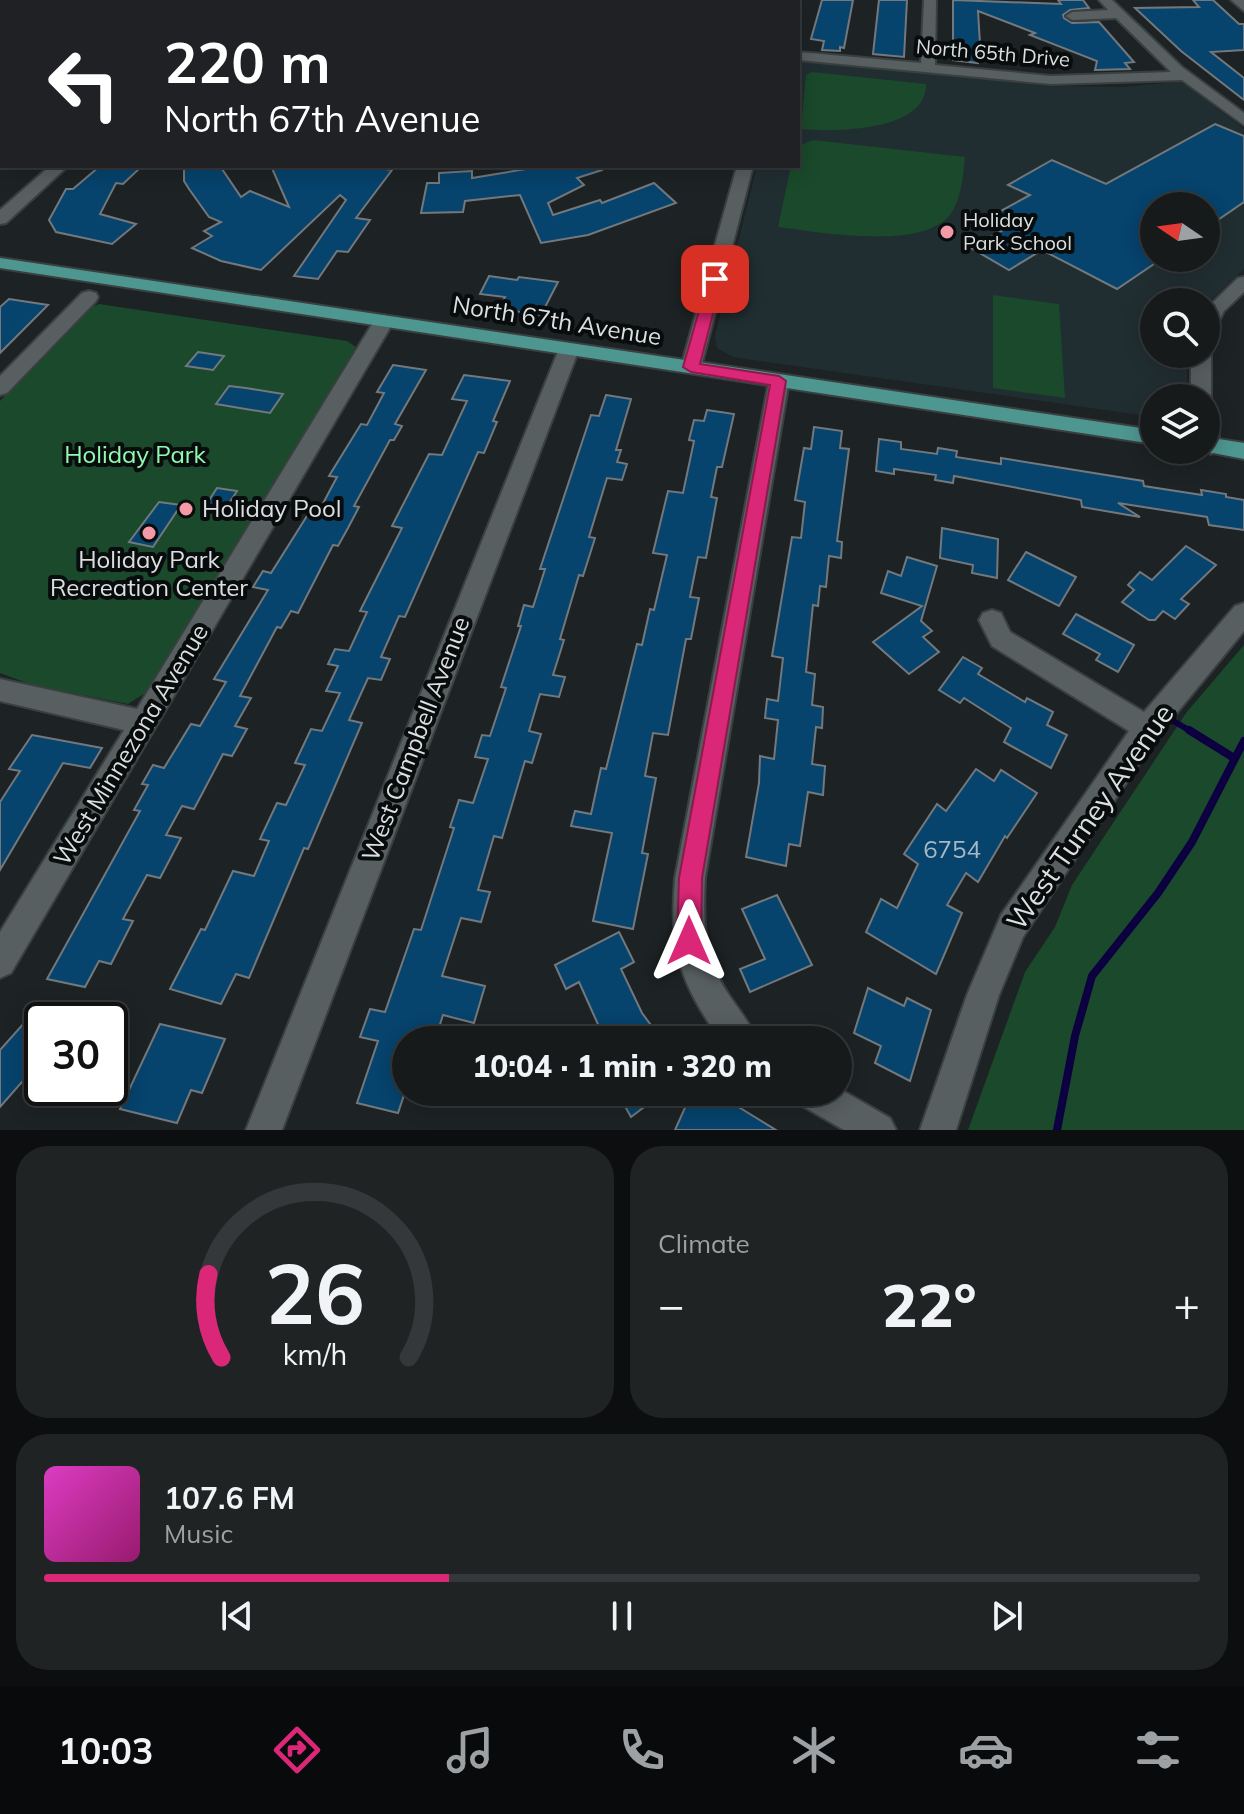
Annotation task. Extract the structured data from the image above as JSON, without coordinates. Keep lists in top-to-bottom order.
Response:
{
  "streets": {
    "main road": ["North 67th Avenue"],
    "street": [
      "North 65th Drive",
      "West Campbell Avenue",
      "West Minnezona Avenue",
      "West Turney Avenue"
    ]
  },
  "crossings": [
    ["North 67th Avenue", "West Campbell Avenue"],
    ["North 67th Avenue", "West Minnezona Avenue"]
  ],
  "parks": ["Holiday Park"],
  "places": ["Holiday Park School", "Holiday Pool", "Holiday Park Recreation Center"],
  "house_numbers": ["6754"],
  "north": "left",
  "page": {
    "turn": ["220 m", "North 67th Avenue"],
    "limit": "30",
    "trip": "10:04 · 1 min · 320 m",
    "tile": "Climate",
    "heat": ["−", "22°", "+"],
    "song": ["107.6 FM", "Music"],
    "tabs": "10:03",
    "gauge": ["26", "km/h"]
  }
}
